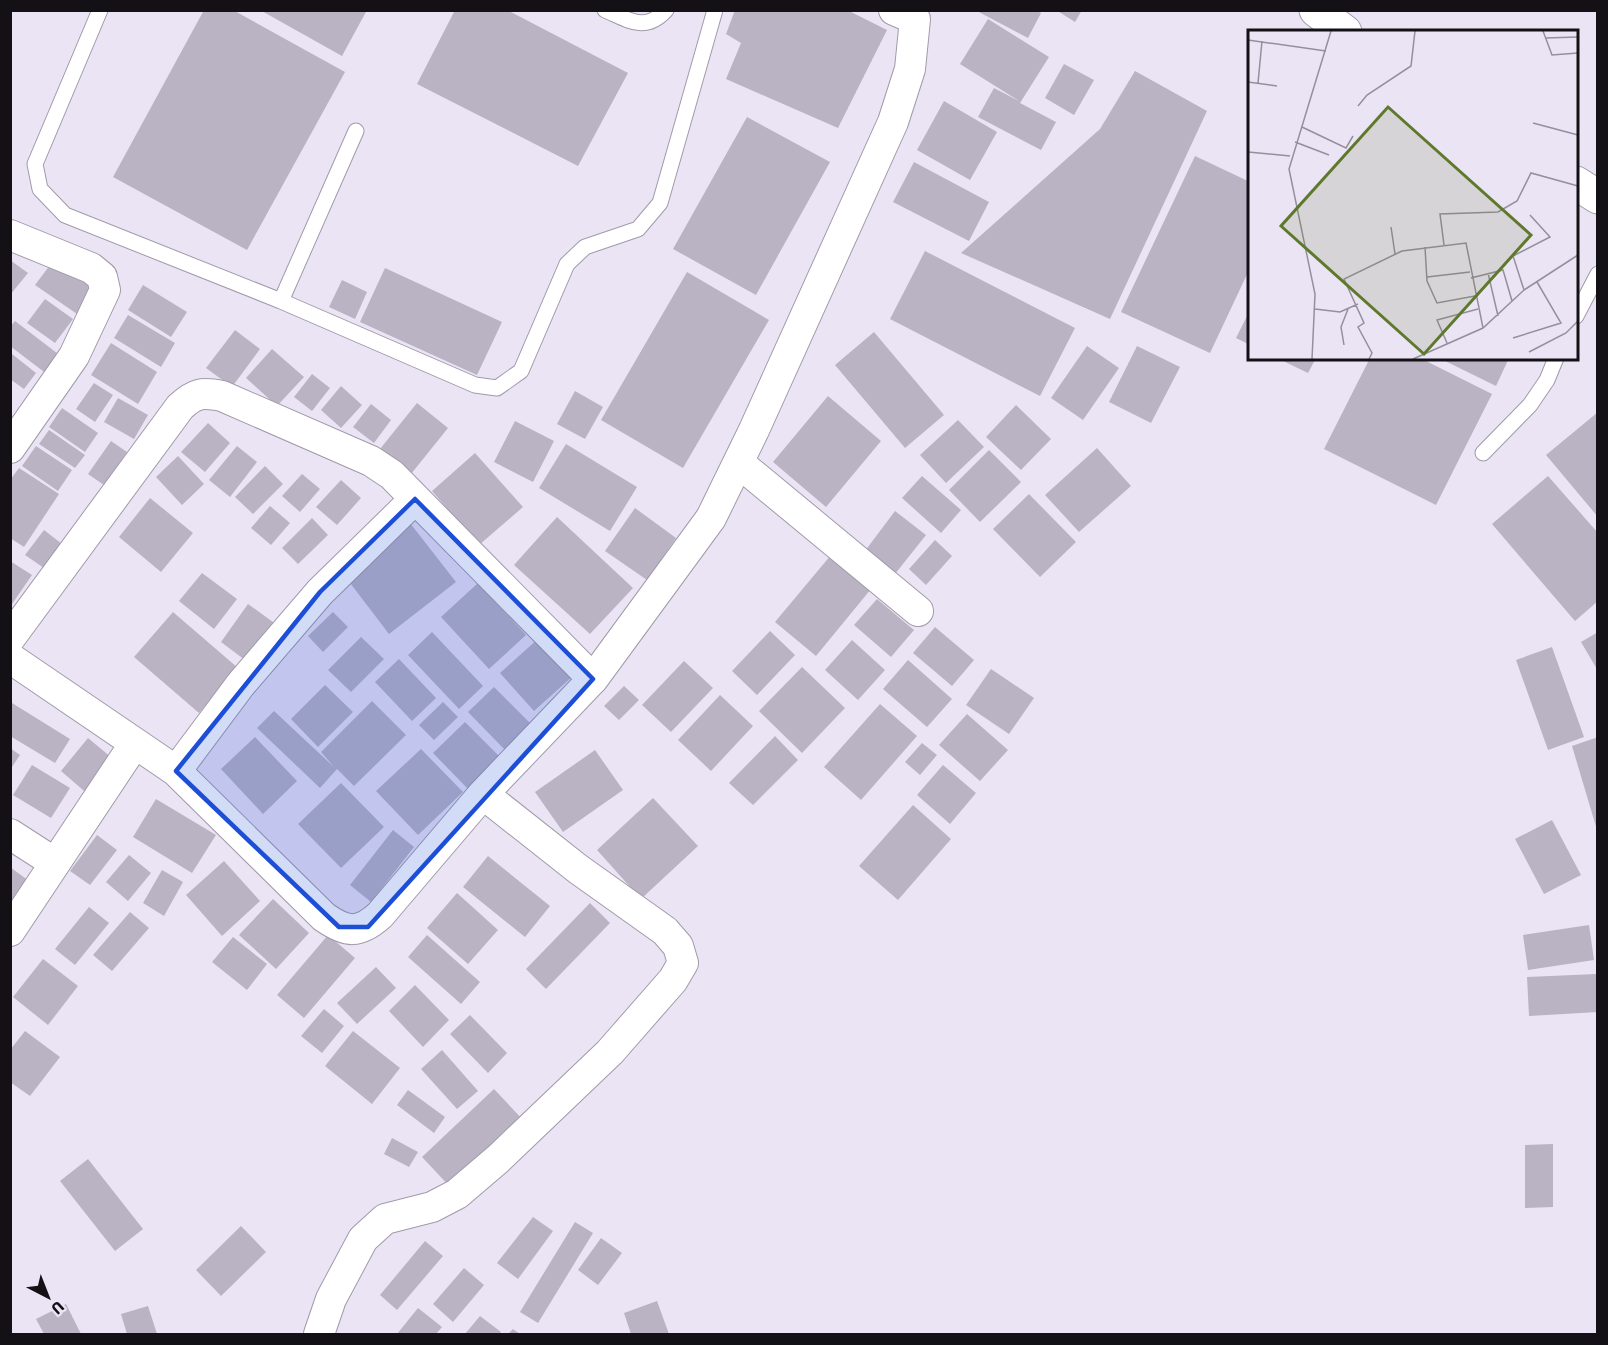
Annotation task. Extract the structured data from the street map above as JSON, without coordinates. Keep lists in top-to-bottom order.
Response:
{
  "north": "bottom right"
}
